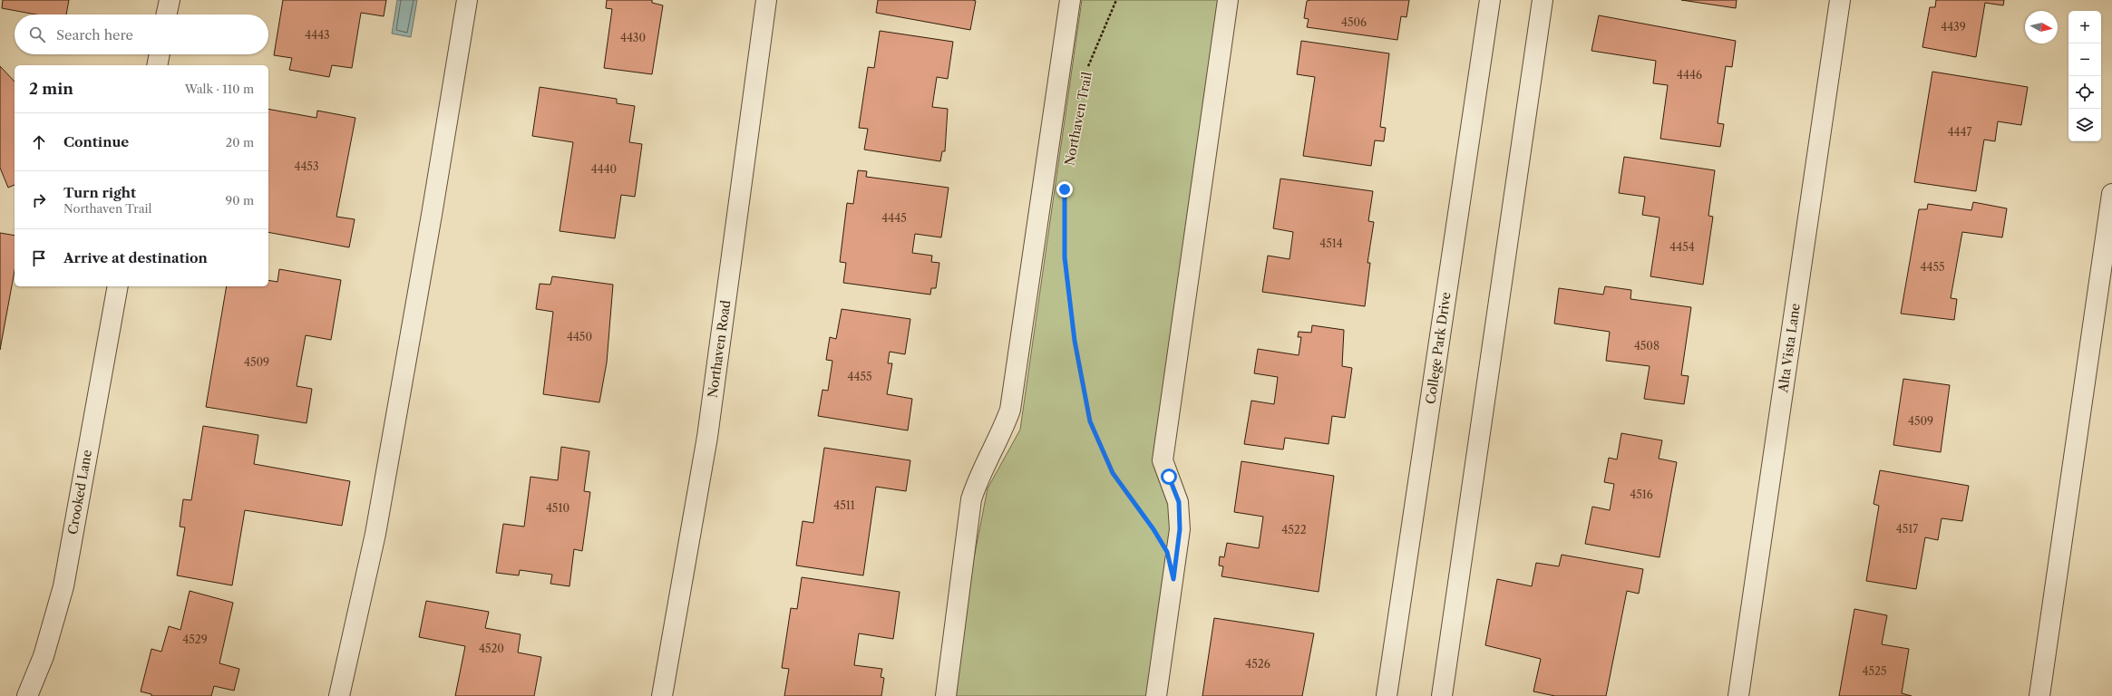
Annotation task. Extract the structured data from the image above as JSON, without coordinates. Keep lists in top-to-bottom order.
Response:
{
  "streets": {
    "street": [
      "College Park Drive",
      "Alta Vista Lane",
      "Northaven Road",
      "Crooked Lane"
    ],
    "path": ["Northaven Trail"]
  },
  "house_numbers": [
    "4506",
    "4439",
    "4443",
    "4430",
    "4446",
    "4447",
    "4453",
    "4440",
    "4445",
    "4514",
    "4454",
    "4455",
    "4450",
    "4508",
    "4509",
    "4455",
    "4509",
    "4516",
    "4511",
    "4510",
    "4517",
    "4522",
    "4529",
    "4520",
    "4526",
    "4525"
  ],
  "north": "right",
  "page": {
    "map_buttons": ["+", "−"],
    "search": "Search here",
    "heading": ["2 min", "Walk · 110 m"],
    "list": [
      ["Continue", "20 m"],
      ["Turn right", "Northaven Trail", "90 m"],
      "Arrive at destination"
    ]
  }
}
